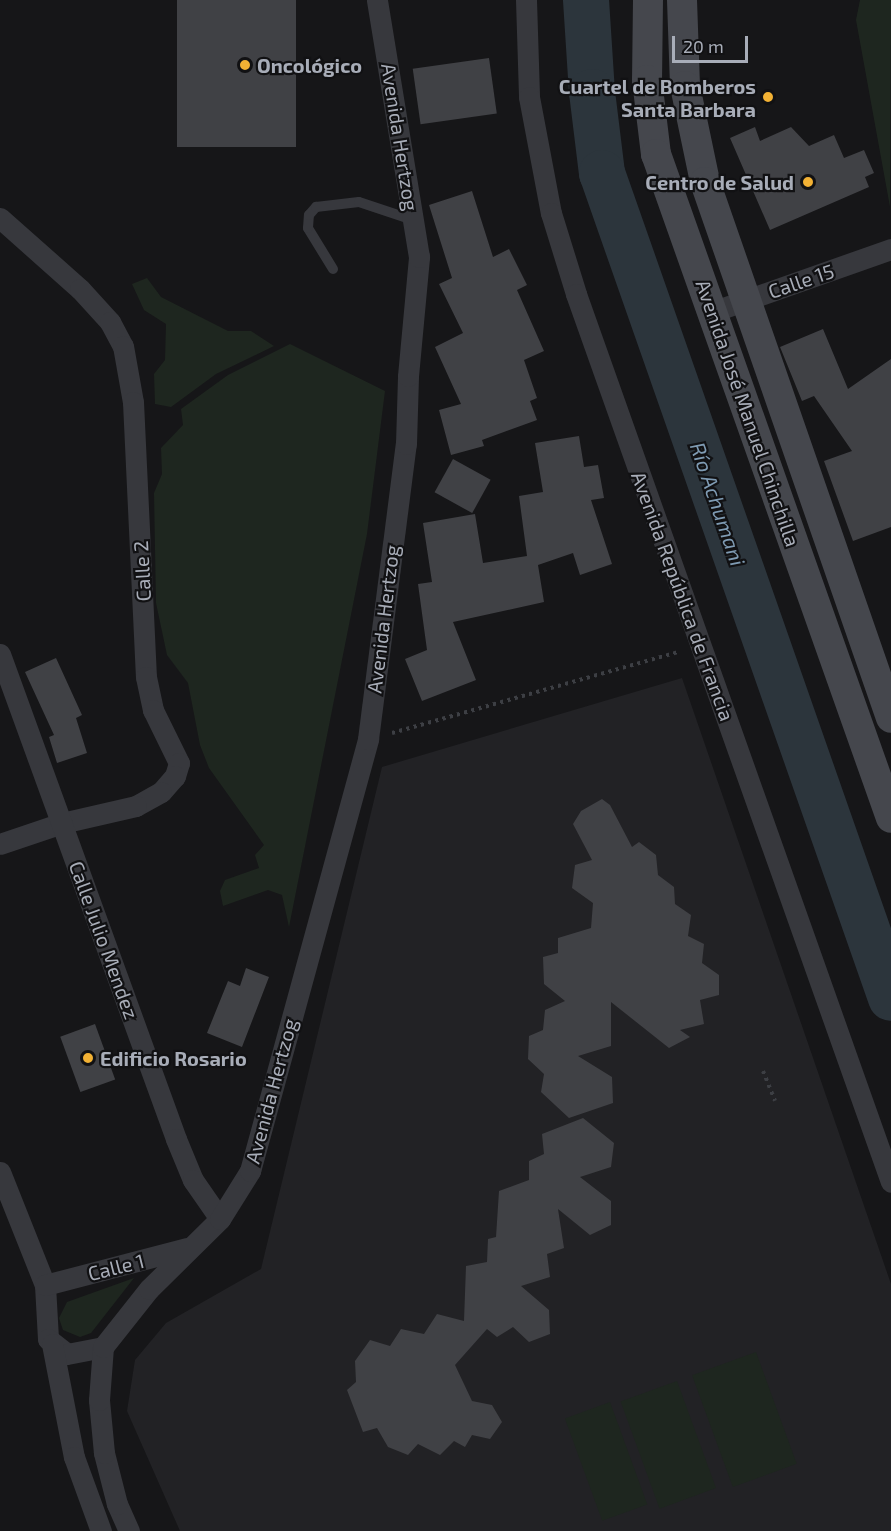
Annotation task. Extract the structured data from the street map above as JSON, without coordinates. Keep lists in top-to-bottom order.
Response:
{
  "streets": {
    "main road": ["Avenida José Manuel Chinchilla"],
    "street": [
      "Avenida Hertzog",
      "Calle 15",
      "Calle 2",
      "Avenida República de Francia",
      "Calle Julio Mendez",
      "Calle 1"
    ]
  },
  "crossings": [
    ["Avenida Hertzog", "Calle Julio Mendez"],
    ["Avenida Hertzog", "Calle 1"],
    ["Calle 15", "Avenida José Manuel Chinchilla"],
    ["Calle 2", "Calle Julio Mendez"]
  ],
  "water": ["Río Achumani"],
  "places": [
    "Oncológico",
    "Cuartel de Bomberos Santa Barbara",
    "Centro de Salud",
    "Edificio Rosario"
  ],
  "scale_bar": "20 m"
}
